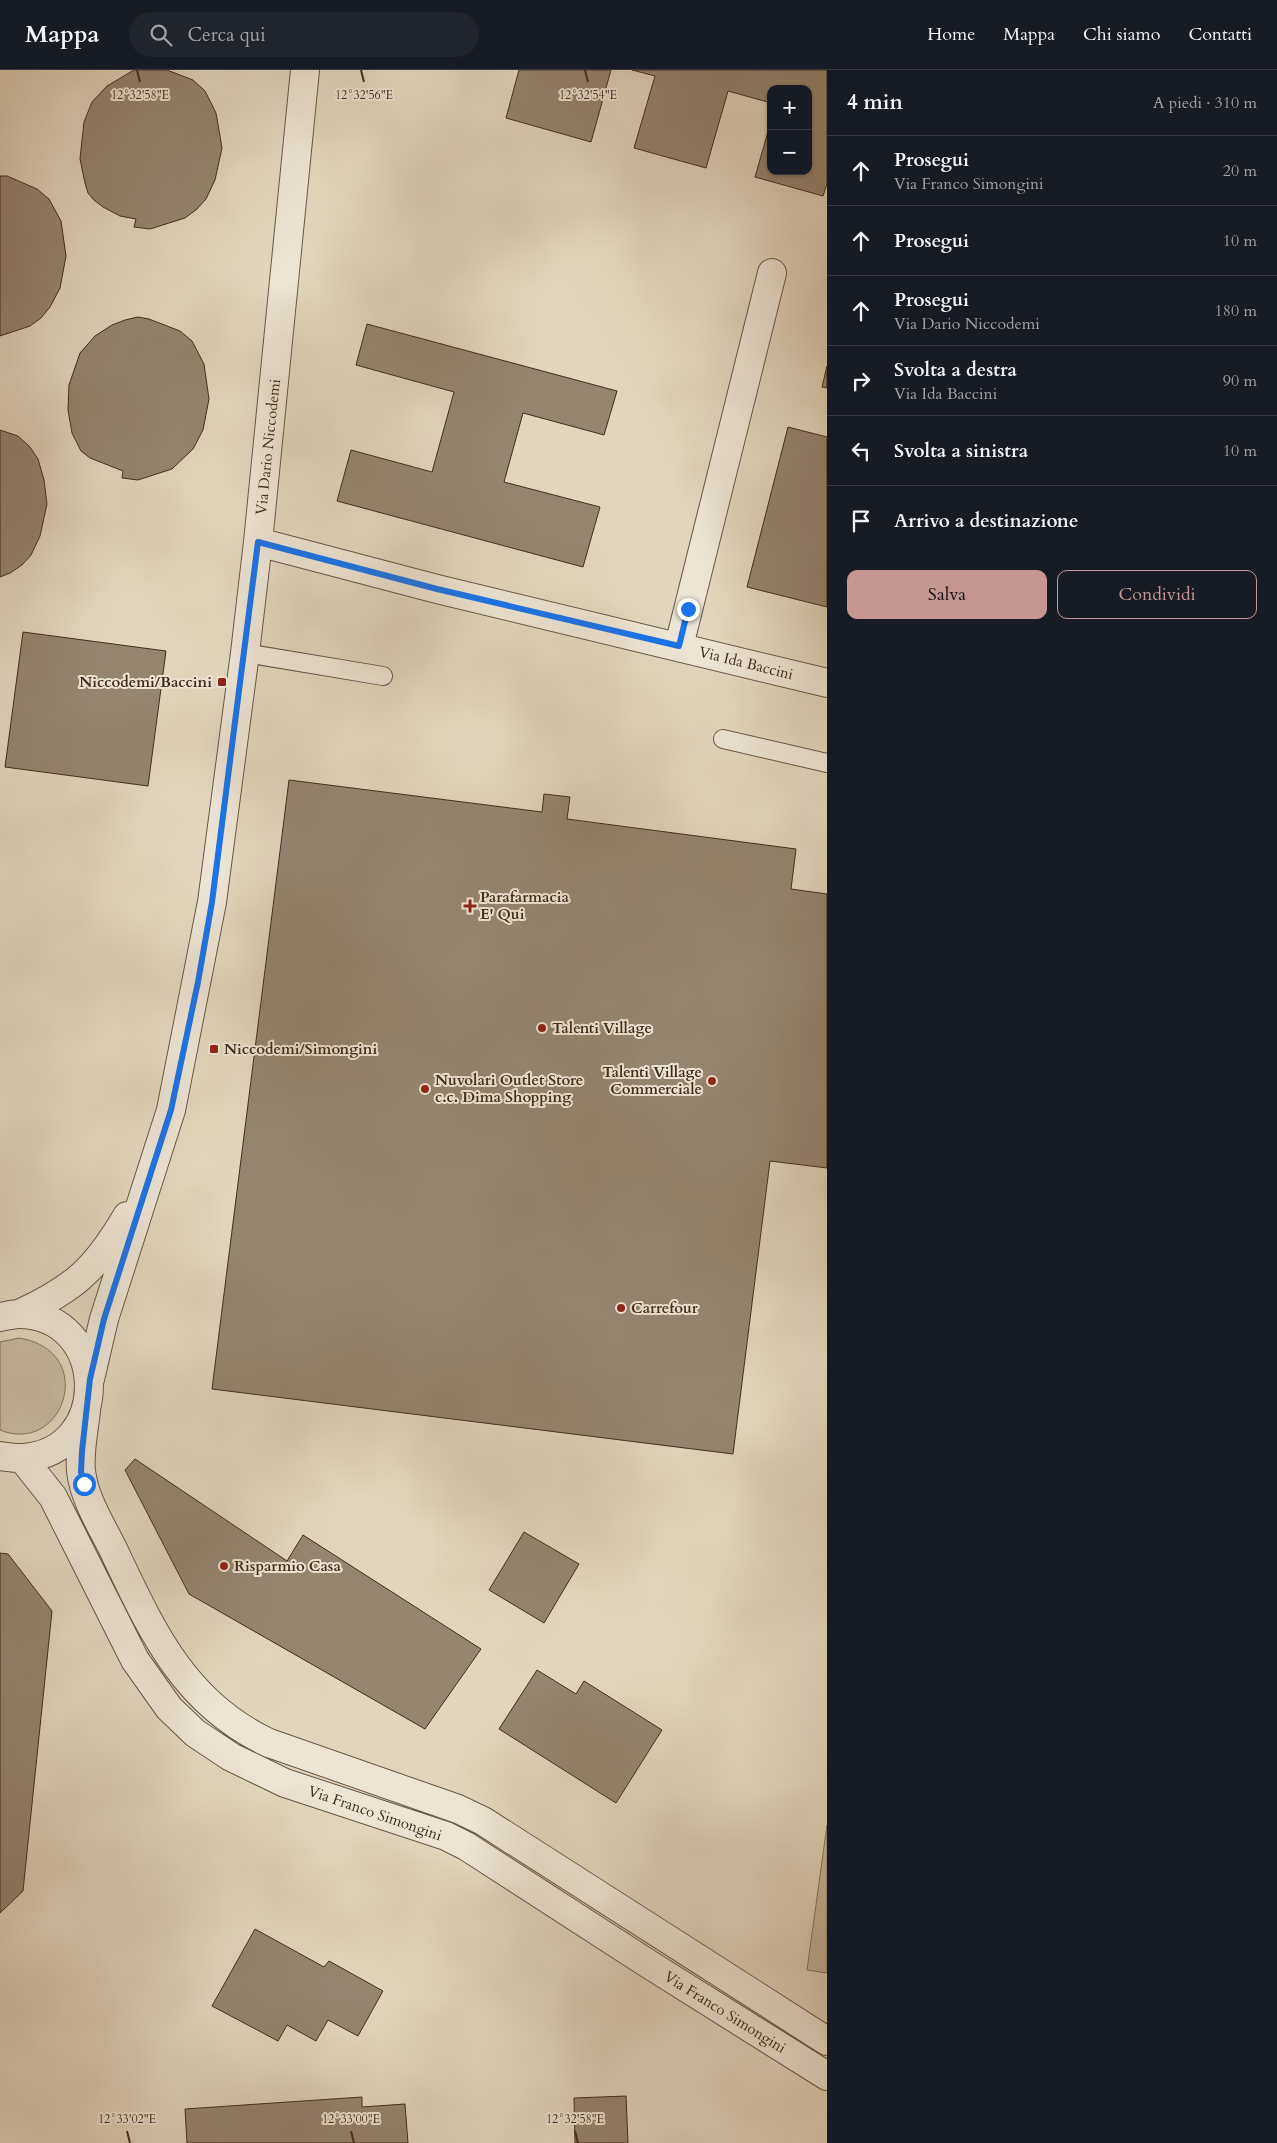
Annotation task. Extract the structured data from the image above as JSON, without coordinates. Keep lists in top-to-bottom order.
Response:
{
  "streets": {
    "street": ["Via Dario Niccodemi", "Via Ida Baccini", "Via Franco Simongini"]
  },
  "crossings": [
    ["Via Dario Niccodemi", "Via Ida Baccini"]
  ],
  "places": {
    "transit": ["Niccodemi/Baccini", "Niccodemi/Simongini"],
    "health": ["Parafarmacia E' Qui"],
    "other": [
      "Talenti Village",
      "Talenti Village Commerciale",
      "Nuvolari Outlet Store c.c. Dima Shopping",
      "Carrefour",
      "Risparmio Casa"
    ]
  },
  "page": {
    "header": "Mappa",
    "search": "Cerca qui",
    "nav": [
      "Home",
      "Mappa",
      "Chi siamo",
      "Contatti"
    ],
    "heading": ["4 min", "A piedi · 310 m"],
    "map_buttons": ["+", "−"],
    "list": [
      ["Prosegui", "Via Franco Simongini", "20 m"],
      ["Prosegui", "10 m"],
      ["Prosegui", "Via Dario Niccodemi", "180 m"],
      ["Svolta a destra", "Via Ida Baccini", "90 m"],
      ["Svolta a sinistra", "10 m"],
      "Arrivo a destinazione"
    ],
    "buttons": ["Salva", "Condividi"]
  },
  "coordinates": [
    "12°32'58\"E",
    "12°32'56\"E",
    "12°32'54\"E",
    "12°33'02\"E",
    "12°33'00\"E"
  ]
}
